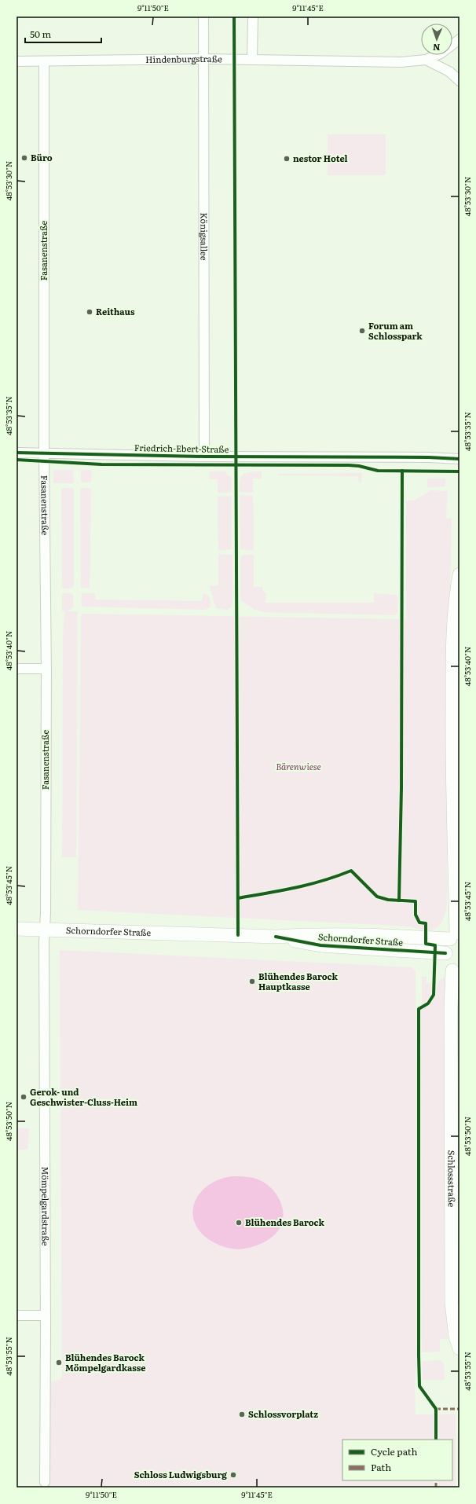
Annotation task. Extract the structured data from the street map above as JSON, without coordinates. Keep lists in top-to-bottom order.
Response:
{
  "streets": {
    "main road": ["Schorndorfer Straße", "Schlossstraße"],
    "street": [
      "Hindenburgstraße",
      "Königsallee",
      "Fasanenstraße",
      "Friedrich-Ebert-Straße",
      "Mömpelgardstraße"
    ]
  },
  "crossings": [
    ["Hindenburgstraße", "Königsallee"],
    ["Hindenburgstraße", "Fasanenstraße"],
    ["Königsallee", "Friedrich-Ebert-Straße"],
    ["Fasanenstraße", "Friedrich-Ebert-Straße"],
    ["Fasanenstraße", "Schorndorfer Straße"],
    ["Fasanenstraße", "Mömpelgardstraße"],
    ["Schorndorfer Straße", "Mömpelgardstraße"]
  ],
  "parks": ["Bärenwiese"],
  "places": [
    "Büro",
    "nestor Hotel",
    "Reithaus",
    "Forum am Schlosspark",
    "Blühendes Barock Hauptkasse",
    "Gerok- und Geschwister-Cluss-Heim",
    "Blühendes Barock",
    "Blühendes Barock Mömpelgardkasse",
    "Schlossvorplatz",
    "Schloss Ludwigsburg"
  ],
  "legend": ["Cycle path", "Path"],
  "scale_bar": "50 m",
  "north": "bottom",
  "coordinates": [
    "9°11'50\"E",
    "9°11'45\"E",
    "48°53'30\"N",
    "48°53'35\"N",
    "48°53'40\"N",
    "48°53'45\"N",
    "48°53'50\"N",
    "48°53'55\"N"
  ]
}
